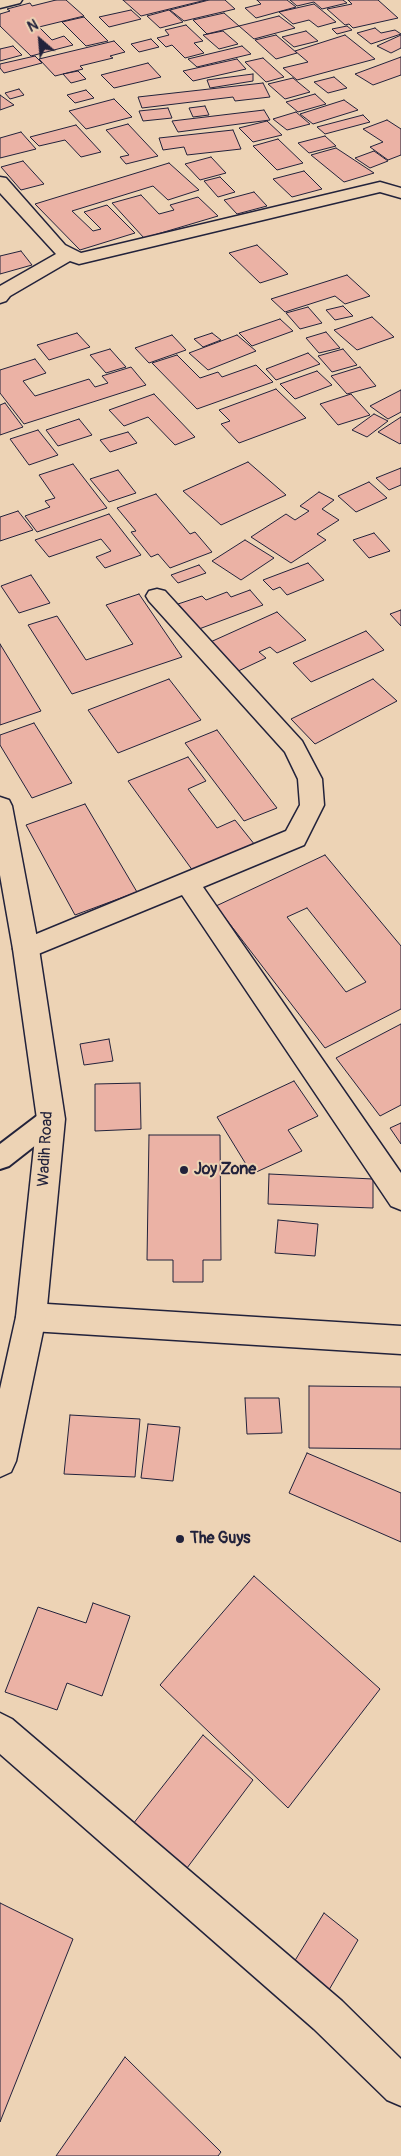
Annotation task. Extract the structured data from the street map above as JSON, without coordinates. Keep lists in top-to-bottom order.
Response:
{
  "streets": {
    "street": ["Wadih Road"]
  },
  "places": ["Joy Zone", "The Guys"],
  "north": "top left"
}
